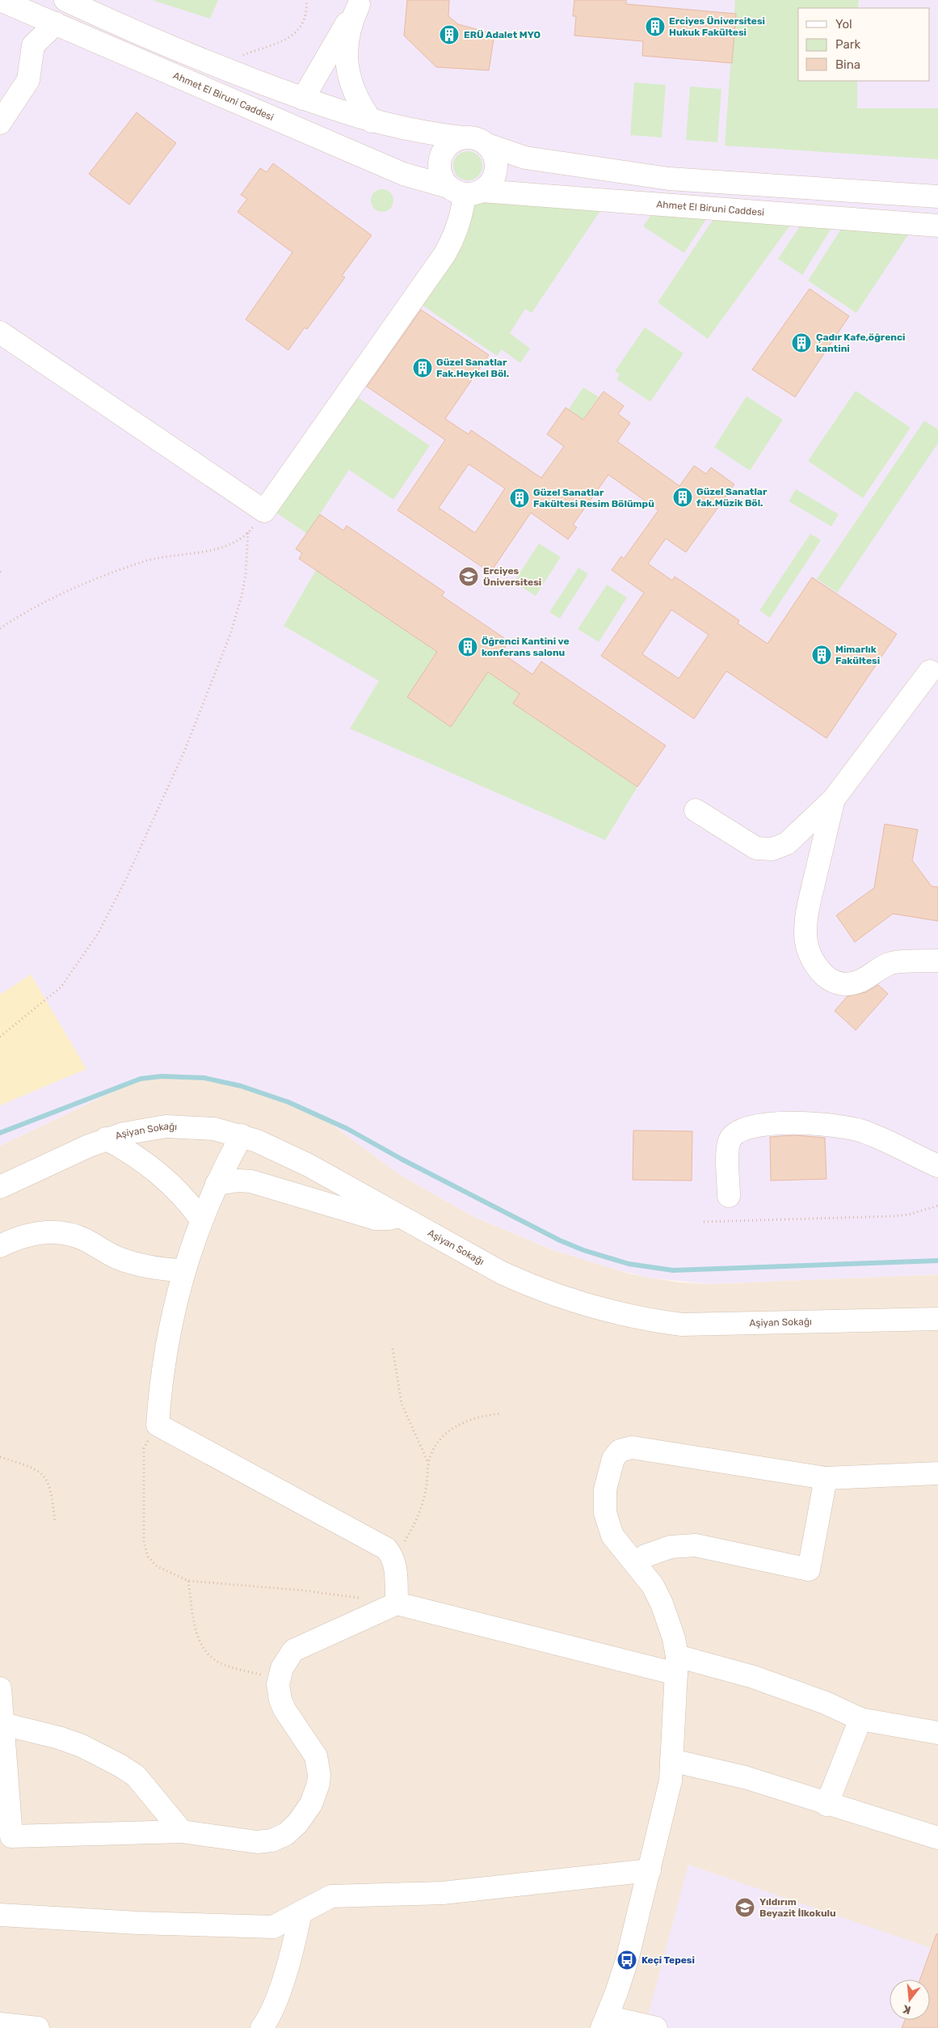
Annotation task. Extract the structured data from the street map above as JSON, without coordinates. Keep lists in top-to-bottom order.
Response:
{
  "streets": {
    "street": ["Ahmet El Biruni Caddesi", "Aşiyan Sokağı"]
  },
  "places": {
    "building": [
      "Erciyes Üniversitesi Hukuk Fakültesi",
      "ERÜ Adalet MYO",
      "Çadır Kafe,öğrenci kantini",
      "Güzel Sanatlar Fak.Heykel Böl.",
      "Güzel Sanatlar fak.Müzik Böl.",
      "Güzel Sanatlar Fakültesi Resim Bölümpü",
      "Öğrenci Kantini ve konferans salonu",
      "Mimarlık Fakültesi"
    ],
    "school or university": ["Erciyes Üniversitesi", "Yıldırım Beyazit İlkokulu"],
    "bus stop": ["Keçi Tepesi"]
  },
  "legend": ["Yol", "Park", "Bina"],
  "north": "bottom"
}
